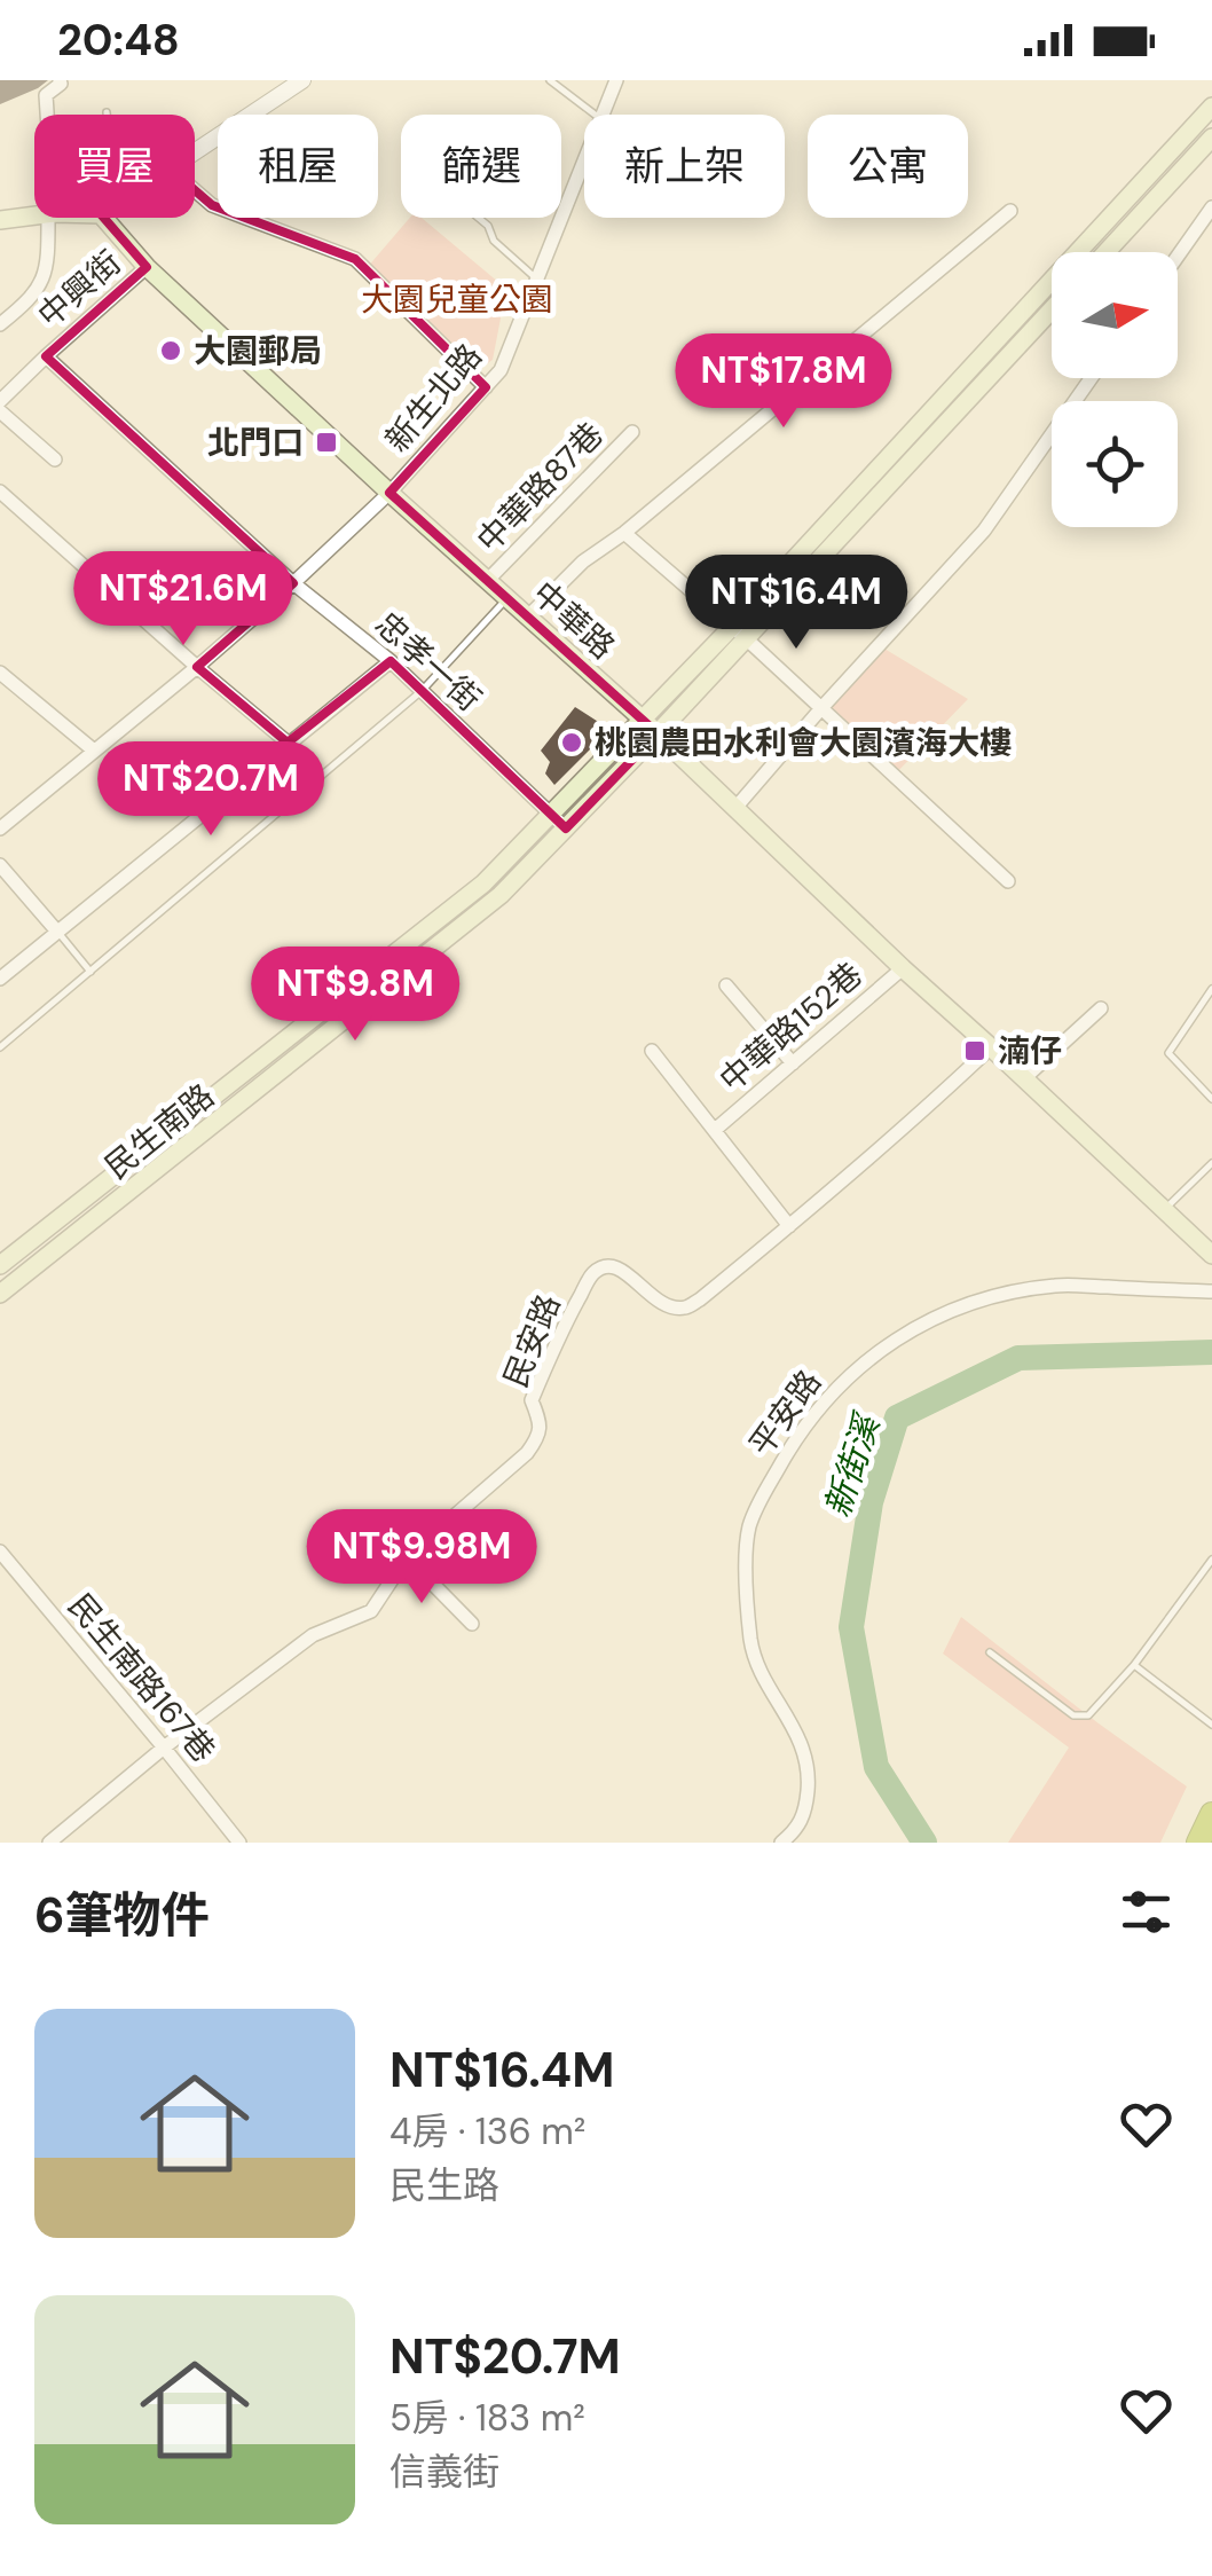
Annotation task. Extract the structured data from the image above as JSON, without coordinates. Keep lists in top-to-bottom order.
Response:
{
  "streets": {
    "main road": ["中華路", "民生南路"],
    "street": [
      "中興街",
      "新生北路",
      "中華路87巷",
      "忠孝一街",
      "中華路152巷",
      "民安路",
      "平安路",
      "民生南路167巷"
    ]
  },
  "crossings": [
    ["中興街", "中華路"],
    ["中興街", "忠孝一街"],
    ["新生北路", "中華路"],
    ["新生北路", "忠孝一街"],
    ["中華路87巷", "中華路"],
    ["中華路", "中華路152巷"],
    ["中華路", "民生南路"],
    ["中華路", "民安路"],
    ["忠孝一街", "民生南路"],
    ["民安路", "民生南路167巷"]
  ],
  "water": ["新街溪"],
  "parks": ["大園兒童公園"],
  "places": {
    "other": ["大園郵局", "桃園農田水利會大園濱海大樓"],
    "transit": ["北門口", "湳仔"]
  },
  "north": "right",
  "page": {
    "status": "20:48",
    "chip": [
      "買屋",
      "租屋",
      "篩選",
      "新上架",
      "公寓"
    ],
    "price": [
      "NT$17.8M",
      "NT$21.6M",
      "NT$16.4M",
      "NT$20.7M",
      "NT$9.8M",
      "NT$9.98M"
    ],
    "heading": "6筆物件",
    "list": [
      {
        "name": "NT$16.4M",
        "note": "4房 · 136 m² · 民生路"
      },
      {
        "name": "NT$20.7M",
        "note": "5房 · 183 m² · 信義街"
      }
    ]
  }
}
